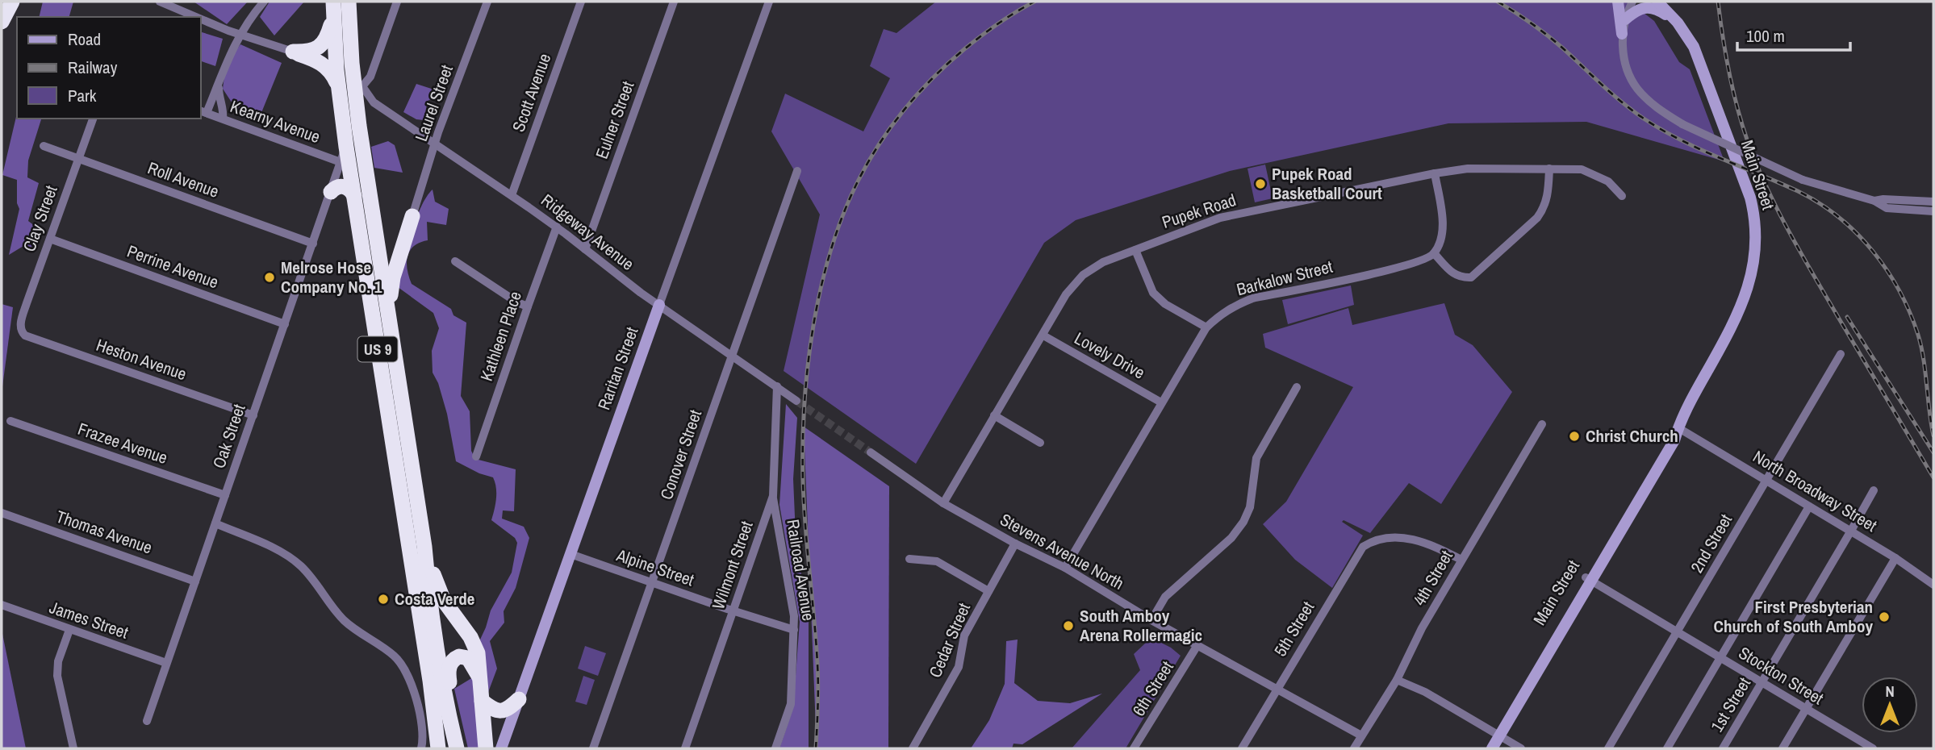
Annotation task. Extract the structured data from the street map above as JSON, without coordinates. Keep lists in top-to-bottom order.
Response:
{
  "streets": {
    "highway": ["US 9"],
    "main road": ["Main Street", "Raritan Street"],
    "street": [
      "Scott Avenue",
      "Laurel Street",
      "Eulner Street",
      "Kearny Avenue",
      "Roll Avenue",
      "Pupek Road",
      "Clay Street",
      "Ridgeway Avenue",
      "Perrine Avenue",
      "Barkalow Street",
      "Kathleen Place",
      "Lovely Drive",
      "Heston Avenue",
      "Oak Street",
      "Frazee Avenue",
      "Conover Street",
      "North Broadway Street",
      "Thomas Avenue",
      "2nd Street",
      "Stevens Avenue North",
      "Wilmont Street",
      "Alpine Street",
      "Railroad Avenue",
      "4th Street",
      "James Street",
      "5th Street",
      "Cedar Street",
      "Stockton Street",
      "6th Street",
      "1st Street"
    ]
  },
  "crossings": [
    ["Scott Avenue", "Ridgeway Avenue"],
    ["Laurel Street", "Ridgeway Avenue"],
    ["Eulner Street", "Ridgeway Avenue"],
    ["Kearny Avenue", "US 9"],
    ["Kearny Avenue", "Oak Street"],
    ["Main Street", "North Broadway Street"],
    ["Main Street", "Stockton Street"],
    ["Roll Avenue", "Clay Street"],
    ["Roll Avenue", "Oak Street"],
    ["Pupek Road", "Lovely Drive"],
    ["Pupek Road", "Stevens Avenue North"],
    ["Clay Street", "Perrine Avenue"],
    ["Clay Street", "Heston Avenue"],
    ["Ridgeway Avenue", "Kathleen Place"],
    ["Ridgeway Avenue", "Raritan Street"],
    ["Ridgeway Avenue", "Conover Street"],
    ["Ridgeway Avenue", "Wilmont Street"],
    ["Perrine Avenue", "Oak Street"],
    ["Barkalow Street", "Lovely Drive"],
    ["Barkalow Street", "Stevens Avenue North"],
    ["US 9", "Oak Street"],
    ["Heston Avenue", "Oak Street"],
    ["Raritan Street", "Alpine Street"],
    ["Oak Street", "Frazee Avenue"],
    ["Oak Street", "Thomas Avenue"],
    ["Oak Street", "James Street"],
    ["Conover Street", "Alpine Street"],
    ["North Broadway Street", "2nd Street"],
    ["North Broadway Street", "1st Street"],
    ["2nd Street", "Stockton Street"],
    ["Stevens Avenue North", "4th Street"],
    ["Stevens Avenue North", "5th Street"],
    ["Stevens Avenue North", "Cedar Street"],
    ["Stevens Avenue North", "6th Street"],
    ["Wilmont Street", "Alpine Street"],
    ["Wilmont Street", "Railroad Avenue"],
    ["Alpine Street", "Railroad Avenue"],
    ["4th Street", "5th Street"],
    ["Stockton Street", "1st Street"]
  ],
  "places": [
    "Pupek Road Basketball Court",
    "Melrose Hose Company No. 1",
    "Christ Church",
    "Costa Verde",
    "First Presbyterian Church of South Amboy",
    "South Amboy Arena Rollermagic"
  ],
  "legend": ["Road", "Railway", "Park"],
  "scale_bar": "100 m",
  "north": "top"
}
